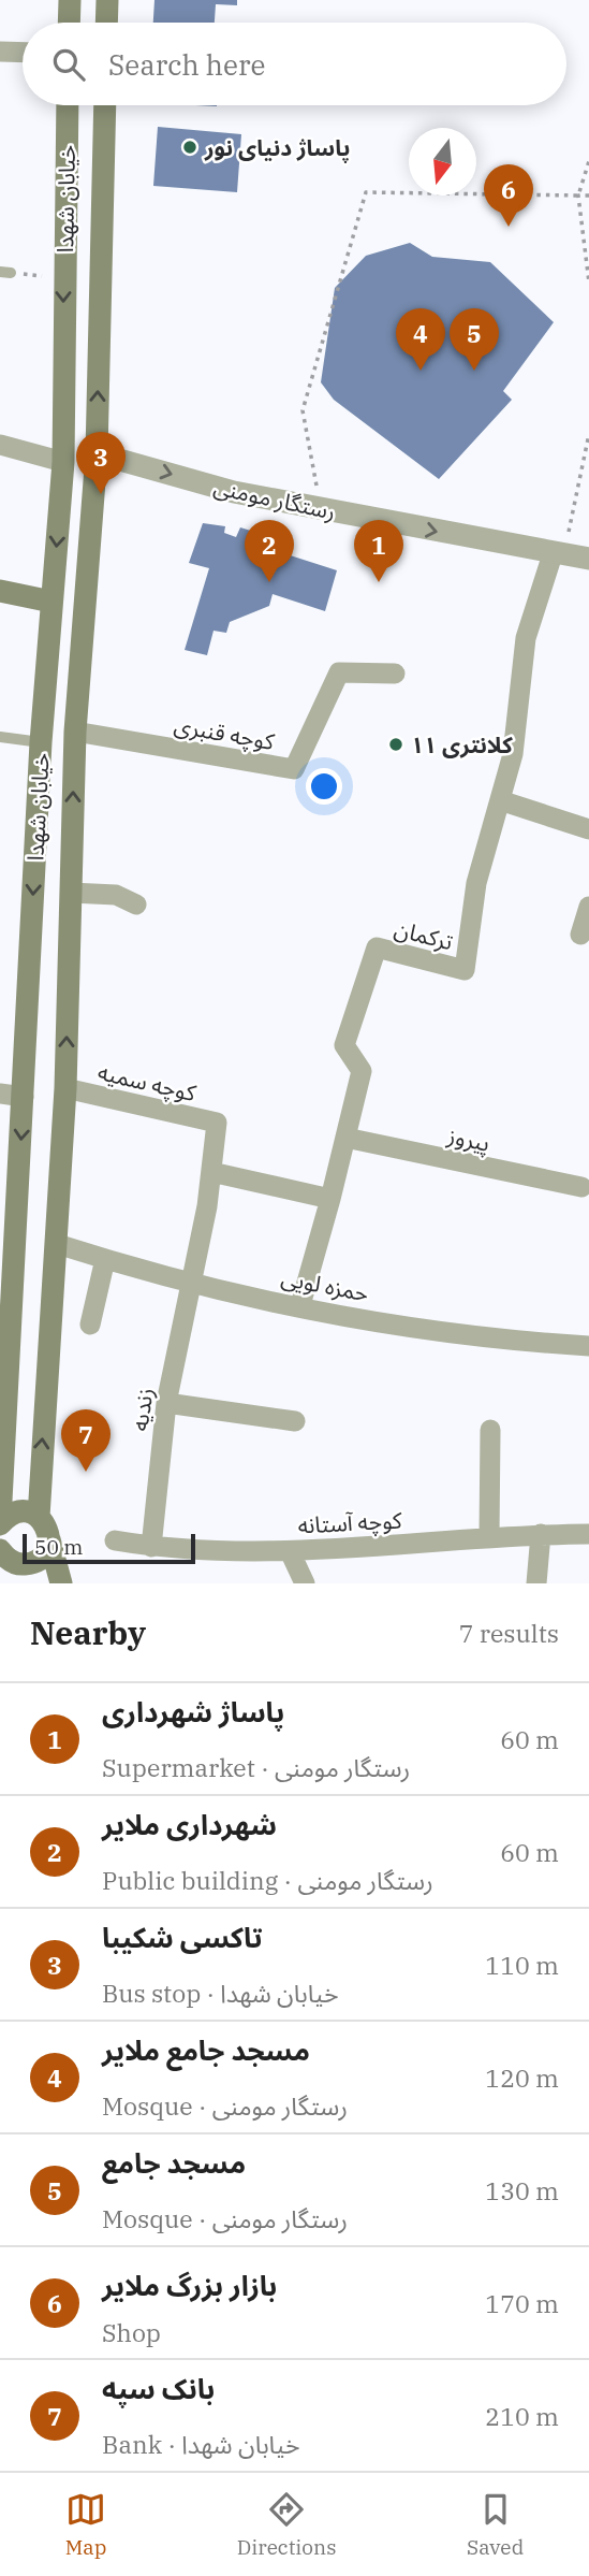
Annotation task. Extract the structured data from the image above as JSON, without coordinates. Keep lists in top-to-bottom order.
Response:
{
  "streets": {
    "main road": ["خیابان شهدا"],
    "street": [
      "رستگار مومنی",
      "کوچه قنبری",
      "ترکمان",
      "کوچه سمیه",
      "پیروز",
      "حمزه لویی",
      "زندیه",
      "کوچه آستانه"
    ]
  },
  "crossings": [
    ["خیابان شهدا", "رستگار مومنی"],
    ["خیابان شهدا", "کوچه قنبری"],
    ["خیابان شهدا", "کوچه سمیه"],
    ["خیابان شهدا", "حمزه لویی"],
    ["رستگار مومنی", "ترکمان"],
    ["ترکمان", "پیروز"],
    ["ترکمان", "حمزه لویی"],
    ["کوچه سمیه", "زندیه"],
    ["حمزه لویی", "زندیه"],
    ["زندیه", "کوچه آستانه"]
  ],
  "one_way": ["رستگار مومنی"],
  "places": ["پاساژ دنیای نور", "کلانتری ۱۱"],
  "scale_bar": "50 m",
  "north": "bottom",
  "page": {
    "search": "Search here",
    "pins": [
      "6",
      "4",
      "5",
      "3",
      "1",
      "2",
      "7"
    ],
    "scale": "50 m",
    "heading": ["Nearby", "7 results"],
    "list": [
      {
        "mark": "1",
        "name": "پاساژ شهرداری",
        "note": "Supermarket · رستگار مومنی",
        "value": "60 m"
      },
      {
        "mark": "2",
        "name": "شهرداری ملایر",
        "note": "Public building · رستگار مومنی",
        "value": "60 m"
      },
      {
        "mark": "3",
        "name": "تاکسی شکیبا",
        "note": "Bus stop · خیابان شهدا",
        "value": "110 m"
      },
      {
        "mark": "4",
        "name": "مسجد جامع ملایر",
        "note": "Mosque · رستگار مومنی",
        "value": "120 m"
      },
      {
        "mark": "5",
        "name": "مسجد جامع",
        "note": "Mosque · رستگار مومنی",
        "value": "130 m"
      },
      {
        "mark": "6",
        "name": "بازار بزرگ ملایر",
        "note": "Shop",
        "value": "170 m"
      },
      {
        "mark": "7",
        "name": "بانک سپه",
        "note": "Bank · خیابان شهدا",
        "value": "210 m"
      }
    ],
    "nav": ["Map", "Directions", "Saved"]
  }
}
